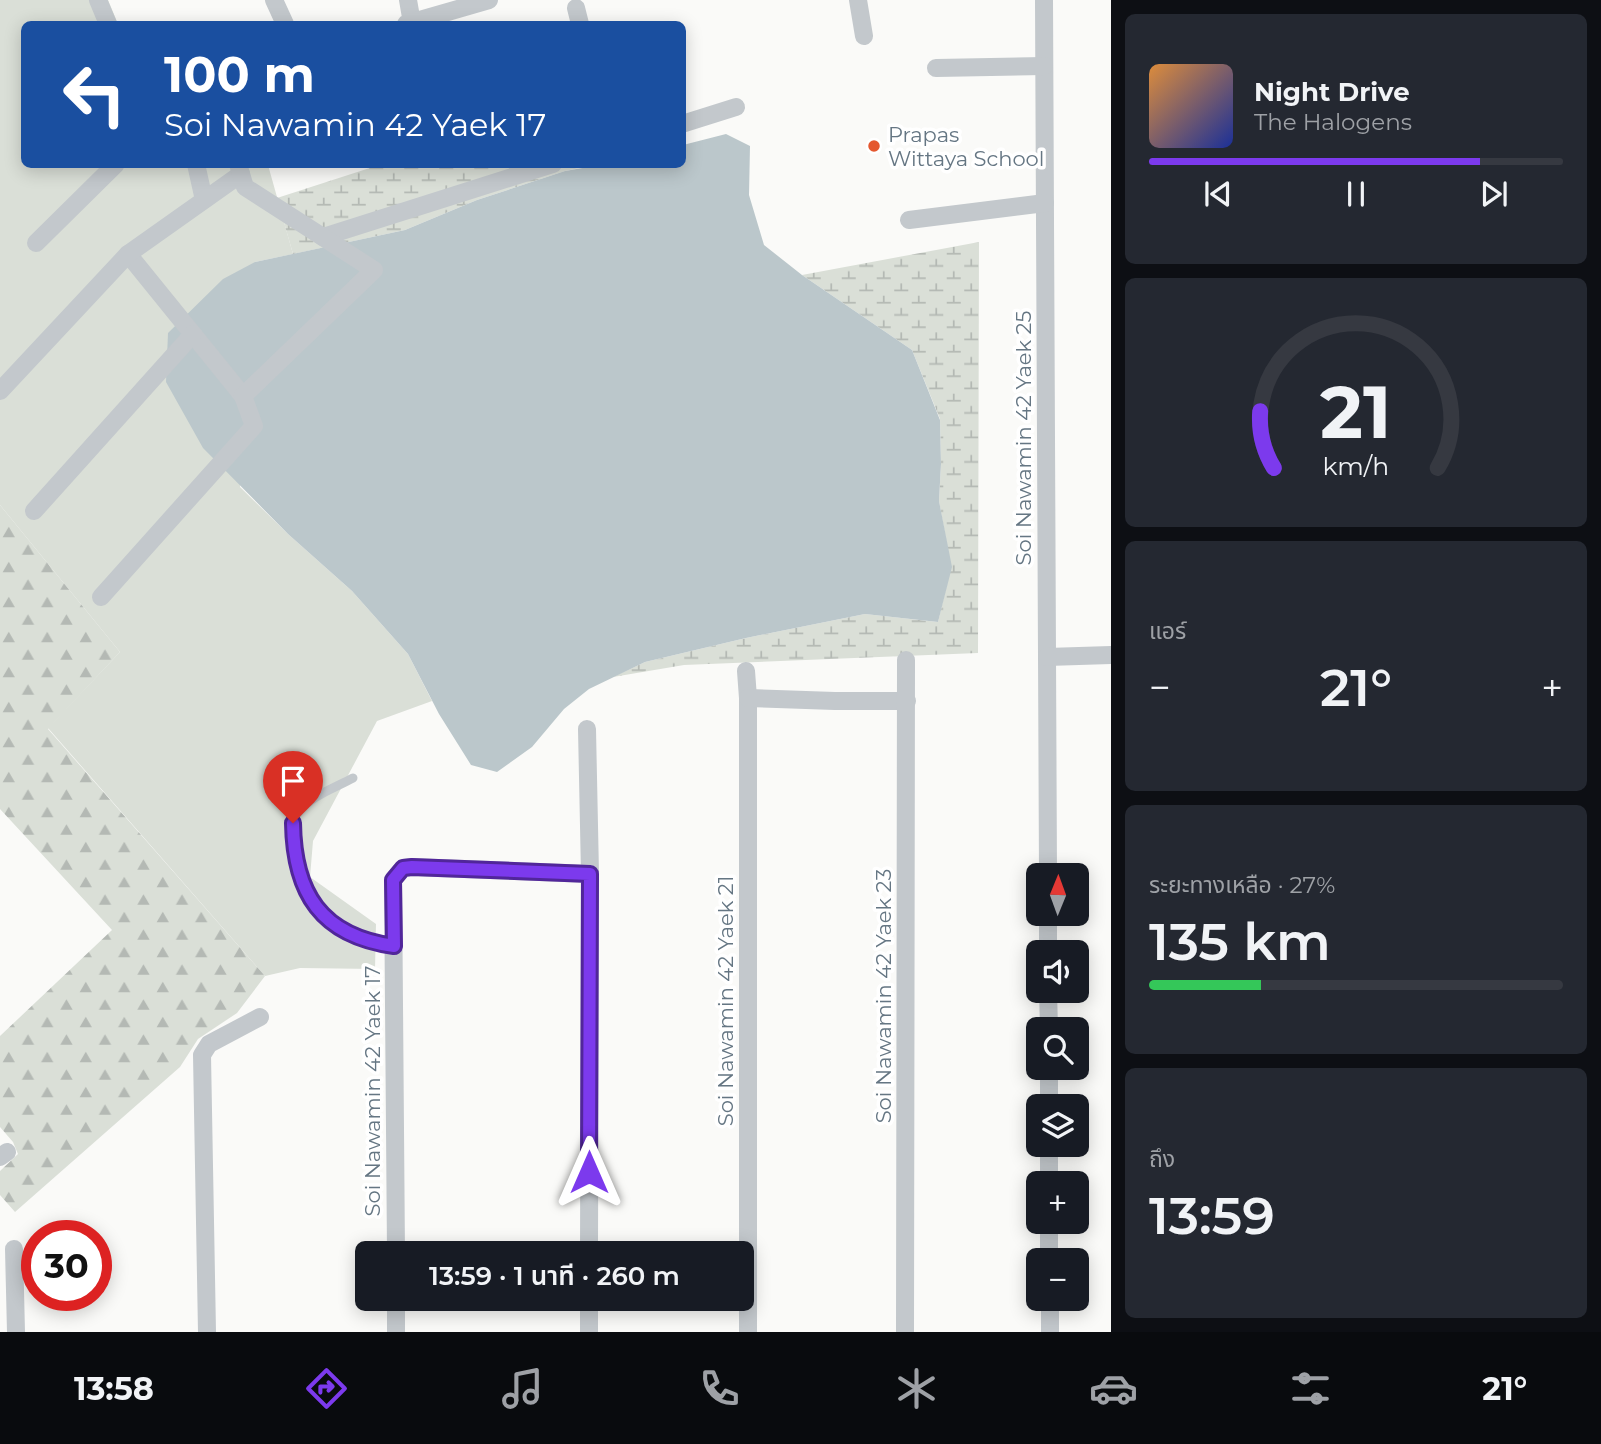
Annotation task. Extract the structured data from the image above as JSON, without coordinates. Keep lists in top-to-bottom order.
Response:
{
  "streets": {
    "street": [
      "Soi Nawamin 42 Yaek 25",
      "Soi Nawamin 42 Yaek 23",
      "Soi Nawamin 42 Yaek 21",
      "Soi Nawamin 42 Yaek 17"
    ]
  },
  "places": ["Prapas Wittaya School"],
  "north": "top",
  "page": {
    "turn": ["100 m", "Soi Nawamin 42 Yaek 17"],
    "song": ["Night Drive", "The Halogens"],
    "tile": [
      "แอร์",
      ["ระยะทางเหลือ · 27%", "135 km"],
      ["ถึง", "13:59"]
    ],
    "heat": ["−", "21°", "+"],
    "map_buttons": ["+", "−"],
    "limit": "30",
    "trip": "13:59 · 1 นาที · 260 m",
    "tabs": ["13:58", "21°"],
    "gauge": ["21", "km/h"]
  }
}
